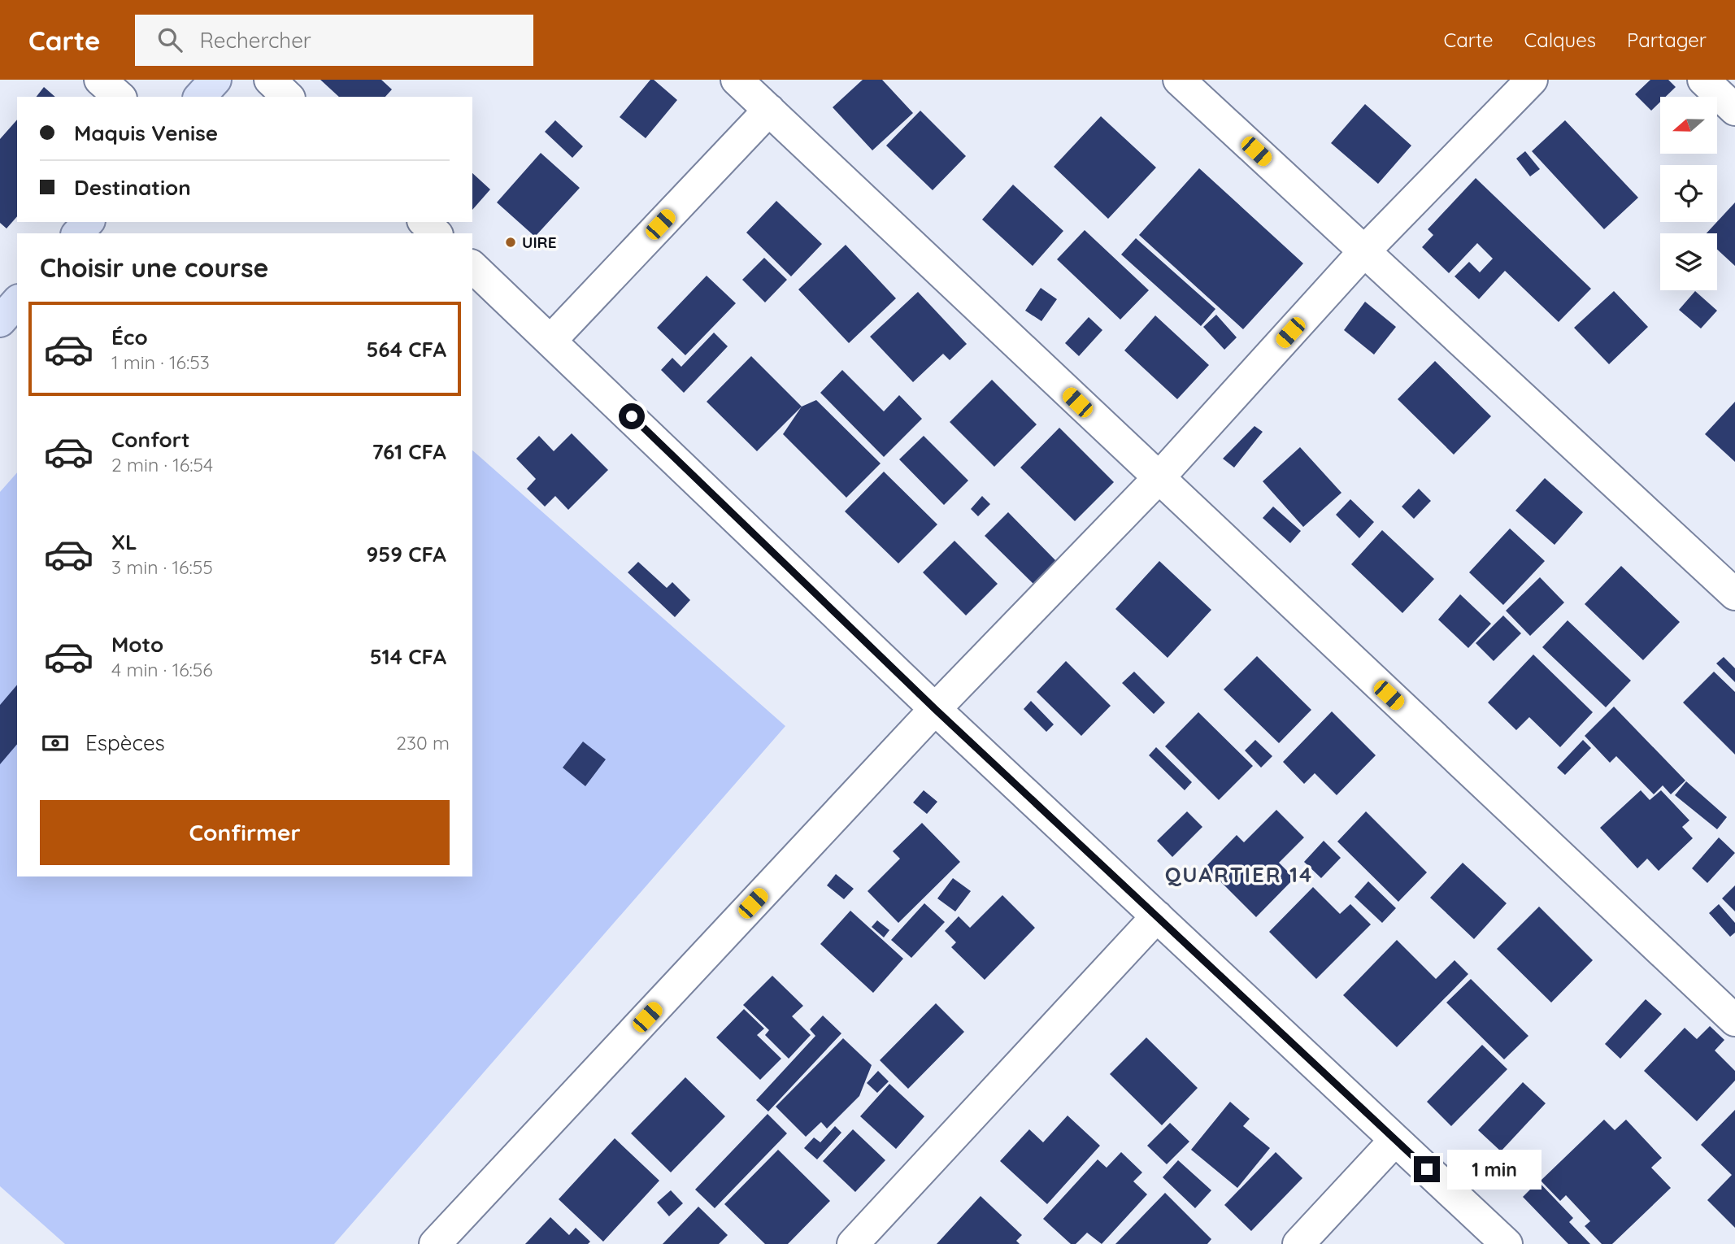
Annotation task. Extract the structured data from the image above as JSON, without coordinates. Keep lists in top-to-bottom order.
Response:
{
  "districts": ["QUARTIER 14"],
  "places": ["UIRE"],
  "north": "left",
  "page": {
    "header": "Carte",
    "search": "Rechercher",
    "nav": ["Carte", "Calques", "Partager"],
    "banner": ["Maquis Venise", "Destination"],
    "heading": "Choisir une course",
    "list": [
      {
        "name": "Éco",
        "note": "1 min · 16:53",
        "value": "564 CFA"
      },
      {
        "name": "Confort",
        "note": "2 min · 16:54",
        "value": "761 CFA"
      },
      {
        "name": "XL",
        "note": "3 min · 16:55",
        "value": "959 CFA"
      },
      {
        "name": "Moto",
        "note": "4 min · 16:56",
        "value": "514 CFA"
      }
    ],
    "pay": ["Espèces", "230 m"],
    "buttons": "Confirmer",
    "bubble": "1 min"
  }
}
